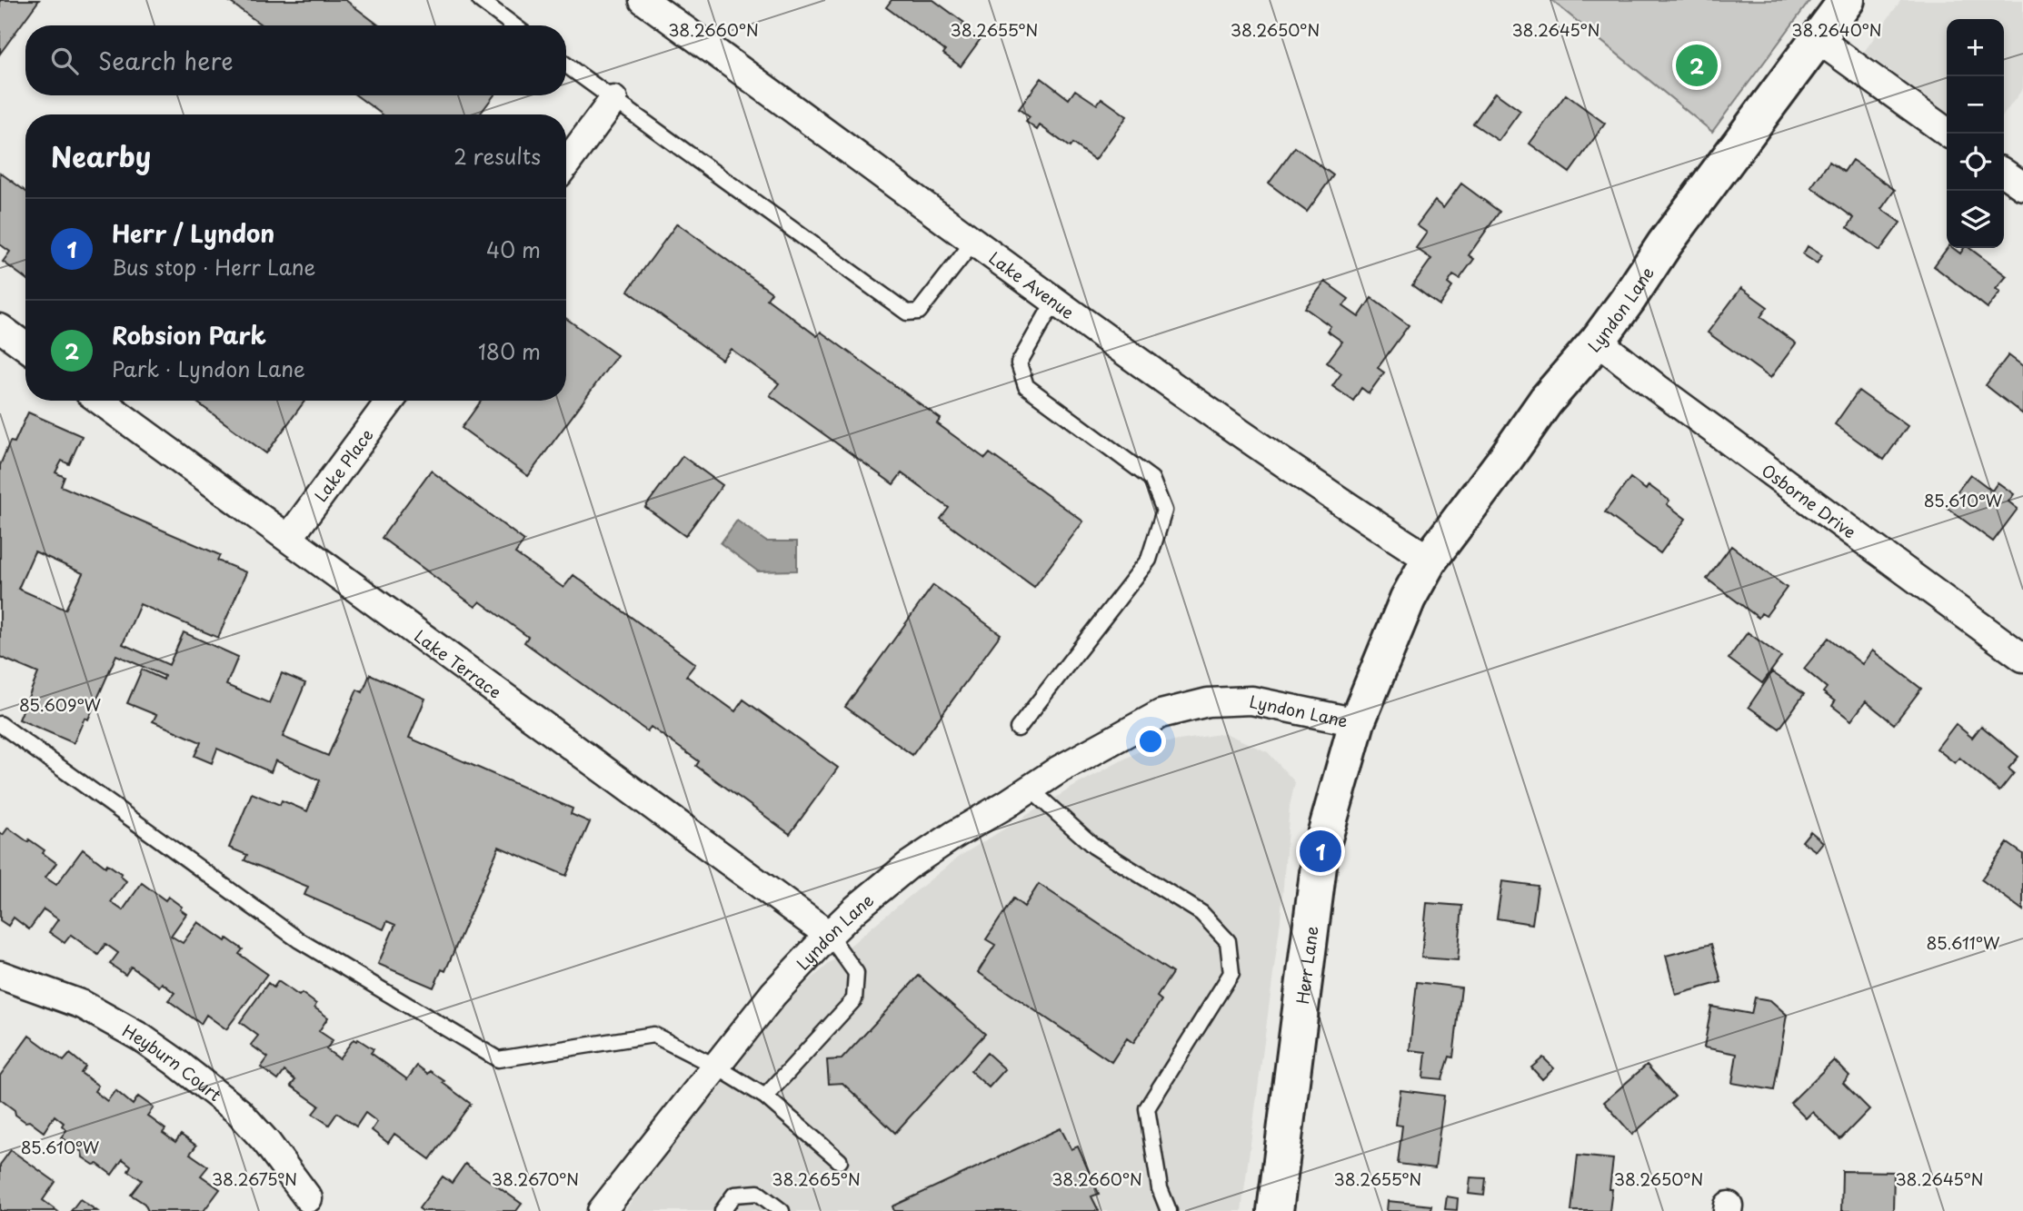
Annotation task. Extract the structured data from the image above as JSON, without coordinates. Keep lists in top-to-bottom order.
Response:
{
  "streets": {
    "main road": ["Lyndon Lane", "Herr Lane"],
    "street": [
      "Lake Avenue",
      "Lake Place",
      "Osborne Drive",
      "Lake Terrace",
      "Heyburn Court"
    ]
  },
  "crossings": [
    ["Lake Avenue", "Lyndon Lane"],
    ["Lyndon Lane", "Osborne Drive"],
    ["Lyndon Lane", "Lake Terrace"],
    ["Lyndon Lane", "Herr Lane"],
    ["Lake Place", "Lake Terrace"]
  ],
  "page": {
    "map_buttons": ["+", "−"],
    "search": "Search here",
    "pins": ["2", "1"],
    "heading": ["Nearby", "2 results"],
    "list": [
      {
        "mark": "1",
        "name": "Herr / Lyndon",
        "note": "Bus stop · Herr Lane",
        "value": "40 m"
      },
      {
        "mark": "2",
        "name": "Robsion Park",
        "note": "Park · Lyndon Lane",
        "value": "180 m"
      }
    ]
  },
  "coordinates": [
    "38.2660°N",
    "38.2655°N",
    "38.2650°N",
    "38.2645°N",
    "38.2640°N",
    "85.610°W",
    "85.609°W",
    "85.611°W",
    "38.2675°N",
    "38.2670°N",
    "38.2665°N"
  ]
}
